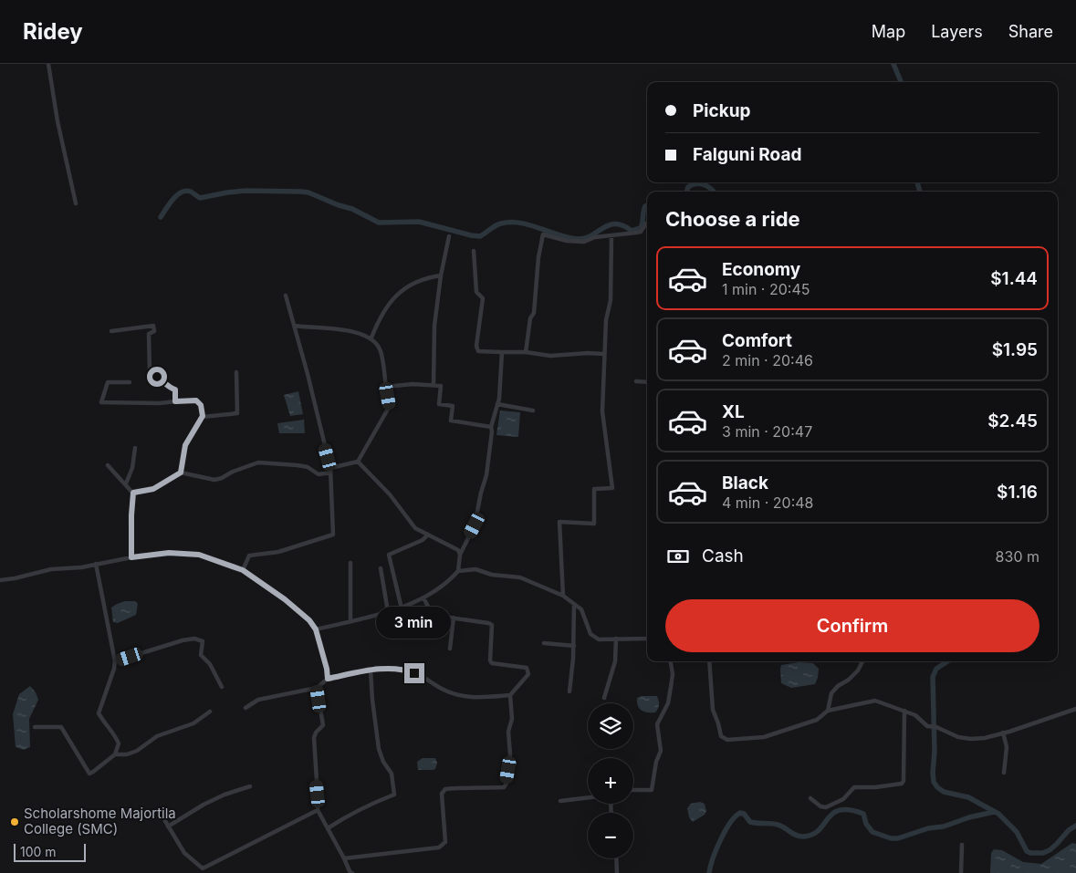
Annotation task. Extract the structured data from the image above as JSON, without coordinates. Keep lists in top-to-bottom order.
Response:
{
  "places": ["Scholarshome Majortila College (SMC)"],
  "scale_bar": "100 m",
  "page": {
    "header": "Ridey",
    "nav": ["Map", "Layers", "Share"],
    "banner": ["Pickup", "Falguni Road"],
    "heading": "Choose a ride",
    "list": [
      {
        "name": "Economy",
        "note": "1 min · 20:45",
        "value": "$1.44"
      },
      {
        "name": "Comfort",
        "note": "2 min · 20:46",
        "value": "$1.95"
      },
      {
        "name": "XL",
        "note": "3 min · 20:47",
        "value": "$2.45"
      },
      {
        "name": "Black",
        "note": "4 min · 20:48",
        "value": "$1.16"
      }
    ],
    "pay": ["Cash", "830 m"],
    "buttons": "Confirm",
    "bubble": "3 min",
    "map_buttons": ["+", "−"],
    "scale": "100 m"
  }
}
